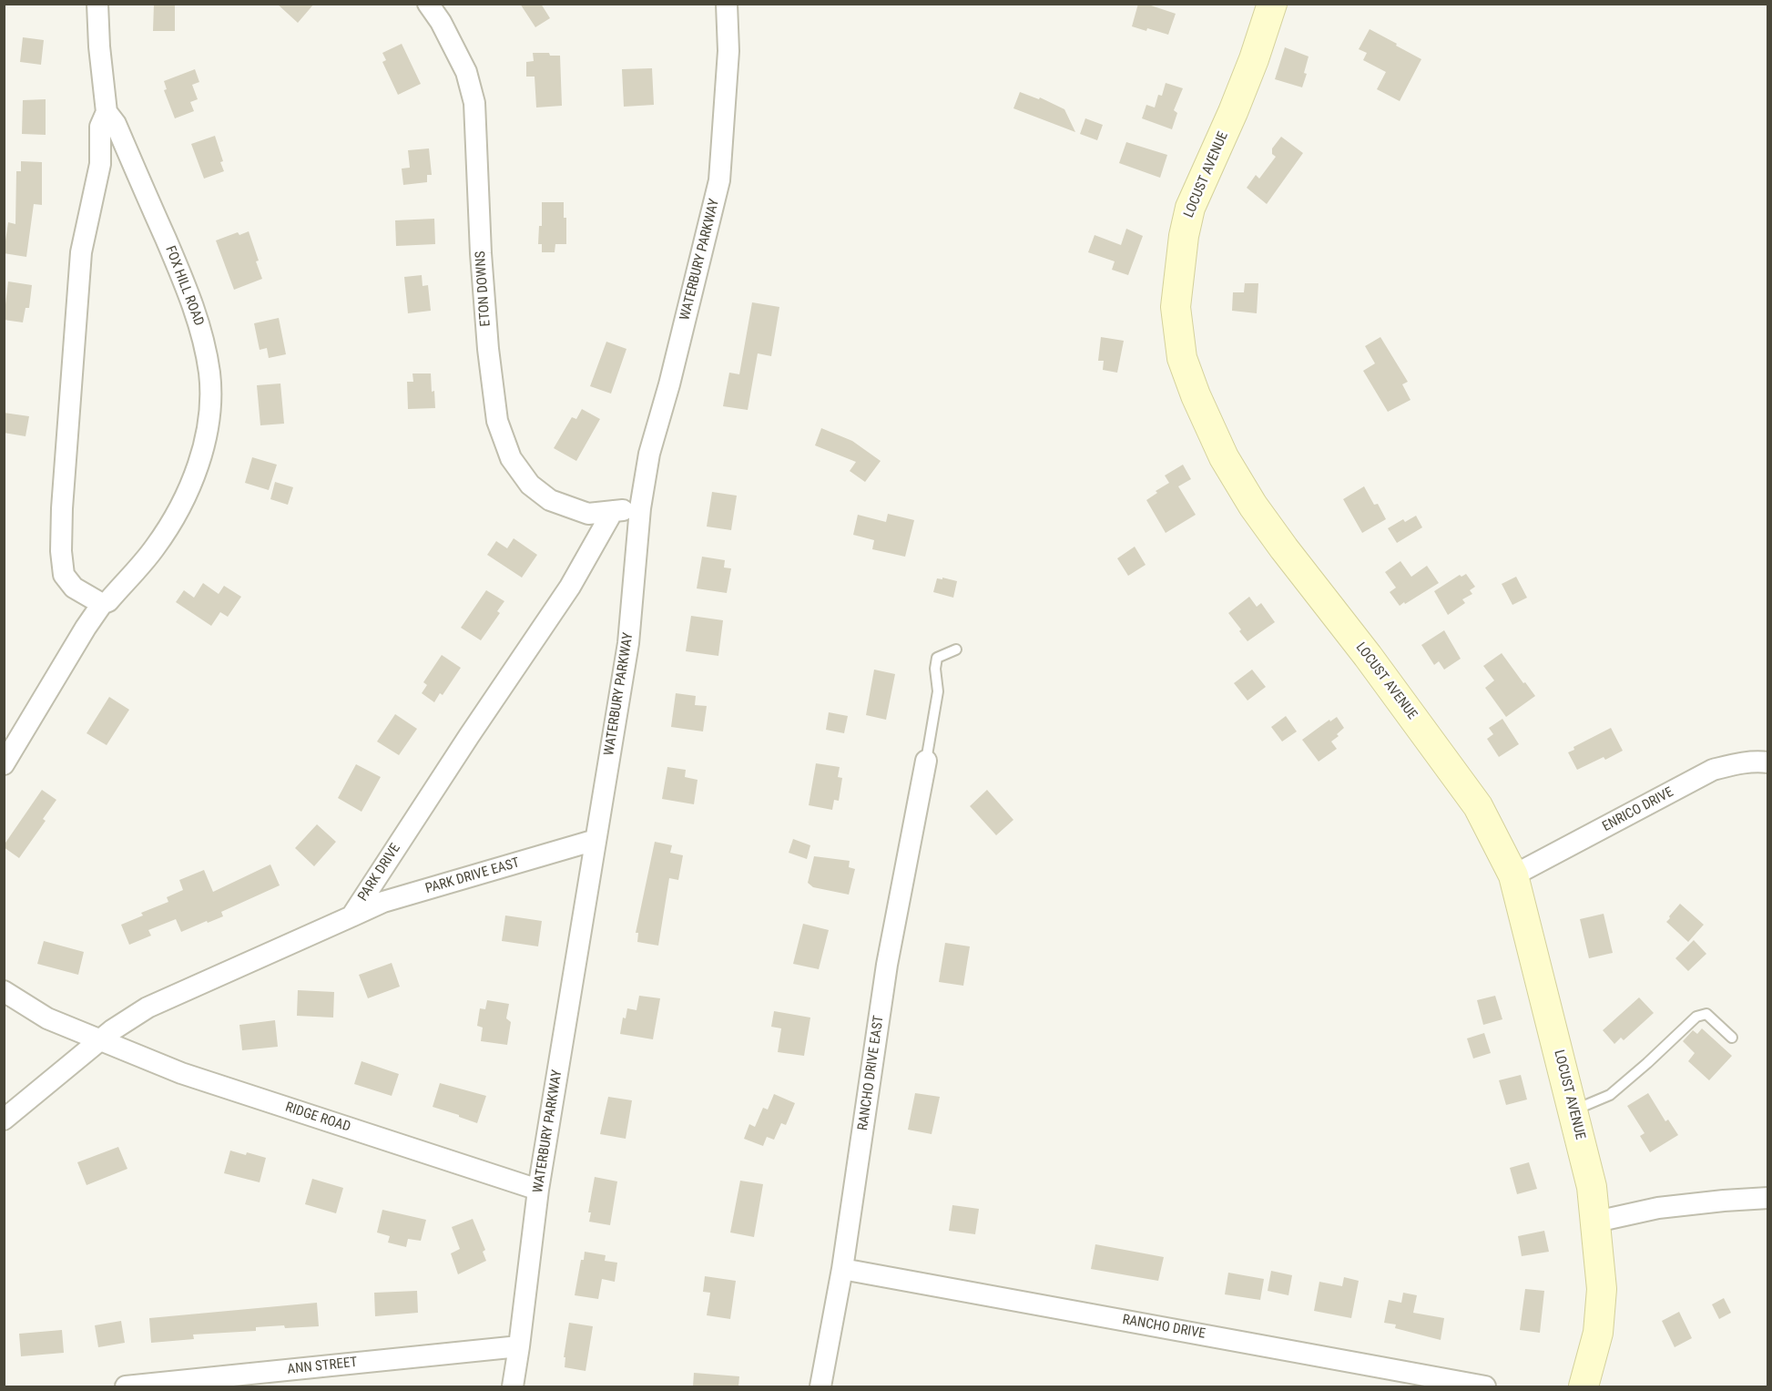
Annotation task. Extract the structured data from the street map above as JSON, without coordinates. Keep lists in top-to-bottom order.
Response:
{
  "streets": {
    "street": [
      "LOCUST AVENUE",
      "WATERBURY PARKWAY",
      "FOX HILL ROAD",
      "ETON DOWNS",
      "ENRICO DRIVE",
      "PARK DRIVE",
      "PARK DRIVE EAST",
      "RANCHO DRIVE EAST",
      "RIDGE ROAD",
      "RANCHO DRIVE",
      "ANN STREET"
    ]
  },
  "crossings": [
    ["LOCUST AVENUE", "ENRICO DRIVE"],
    ["WATERBURY PARKWAY", "PARK DRIVE EAST"],
    ["WATERBURY PARKWAY", "RIDGE ROAD"],
    ["WATERBURY PARKWAY", "ANN STREET"],
    ["ETON DOWNS", "PARK DRIVE"],
    ["PARK DRIVE", "PARK DRIVE EAST"],
    ["PARK DRIVE", "RIDGE ROAD"],
    ["RANCHO DRIVE EAST", "RANCHO DRIVE"]
  ]
}
